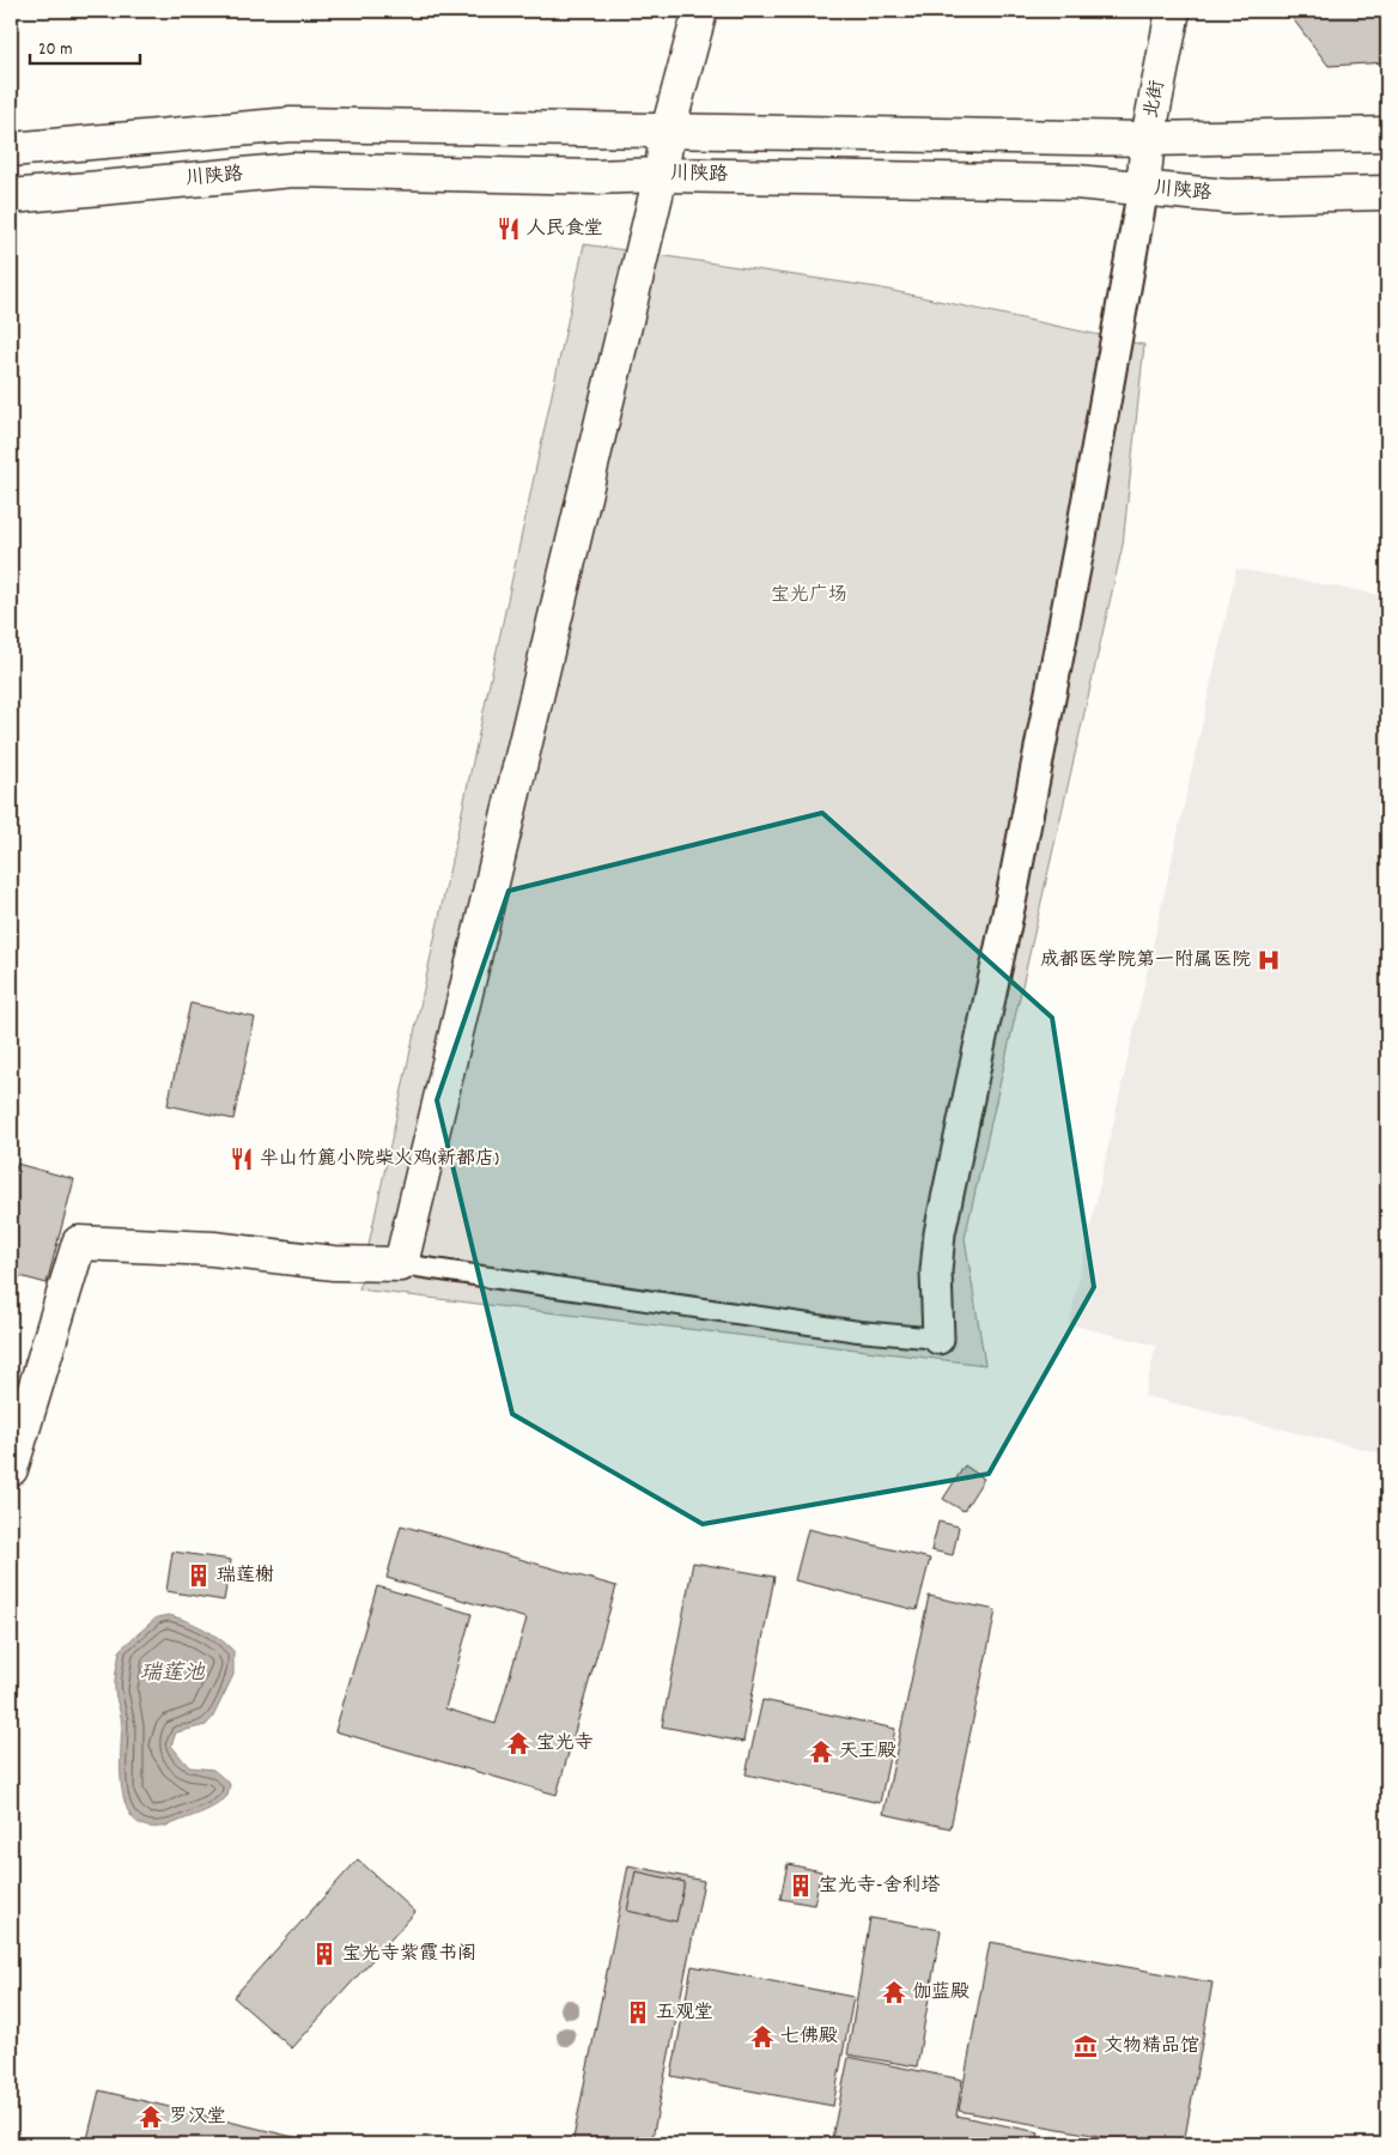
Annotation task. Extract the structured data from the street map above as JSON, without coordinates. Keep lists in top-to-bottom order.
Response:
{
  "streets": {
    "main road": ["北街", "川陕路"]
  },
  "crossings": [
    ["北街", "川陕路"]
  ],
  "water": ["瑞莲池"],
  "parks": ["宝光广场"],
  "places": {
    "restaurant": ["人民食堂", "半山竹簏小院柴火鸡(新都店)"],
    "hospital": ["成都医学院第一附属医院"],
    "building": [
      "瑞莲榭",
      "宝光寺-舍利塔",
      "宝光寺紫霞书阁",
      "五观堂"
    ],
    "temple": [
      "宝光寺",
      "天王殿",
      "伽蓝殿",
      "七佛殿",
      "罗汉堂"
    ],
    "museum": ["文物精品馆"]
  },
  "scale_bar": "20 m"
}
